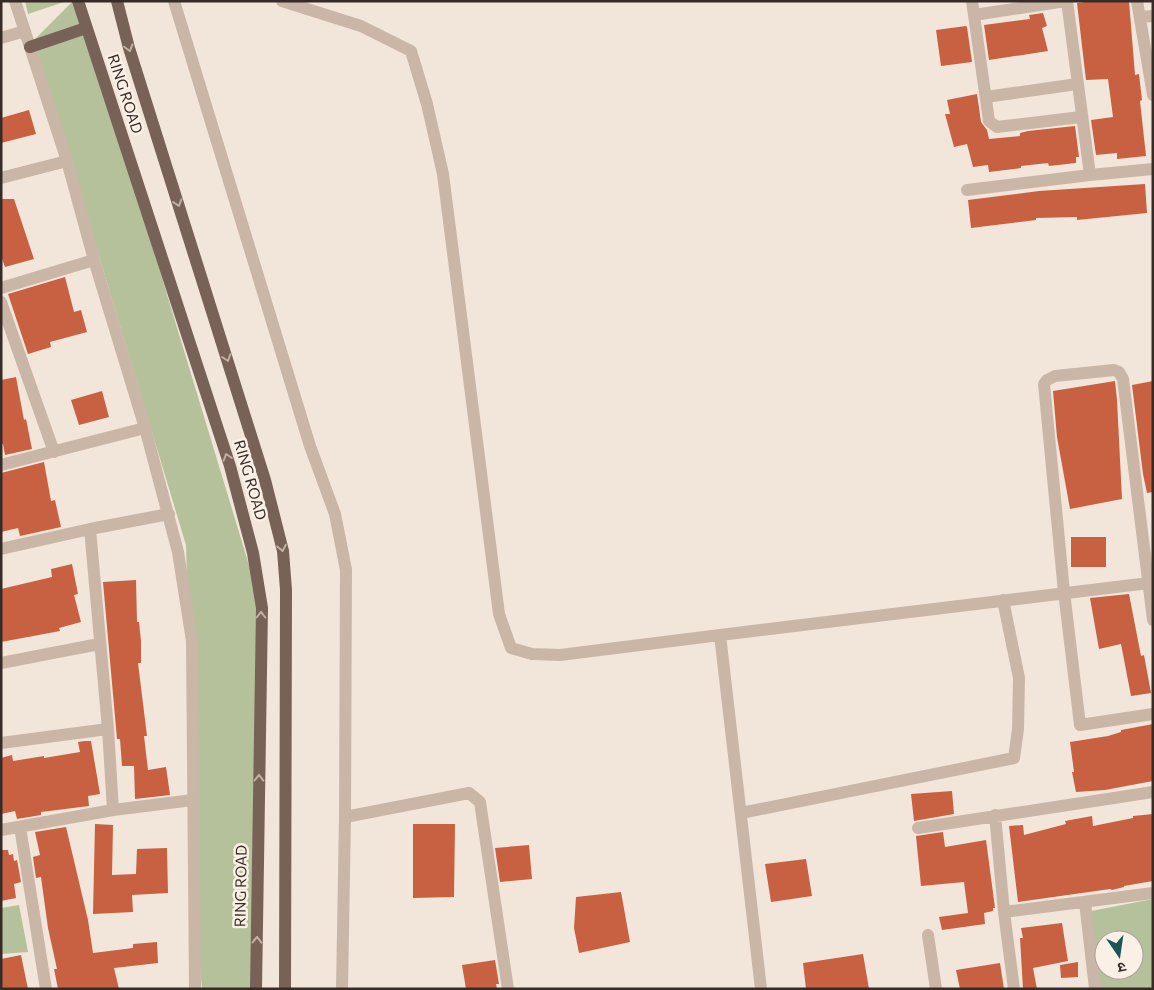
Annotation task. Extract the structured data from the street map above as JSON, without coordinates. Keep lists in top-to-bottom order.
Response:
{
  "streets": {
    "main road": ["RING ROAD"]
  },
  "north": "bottom"
}
